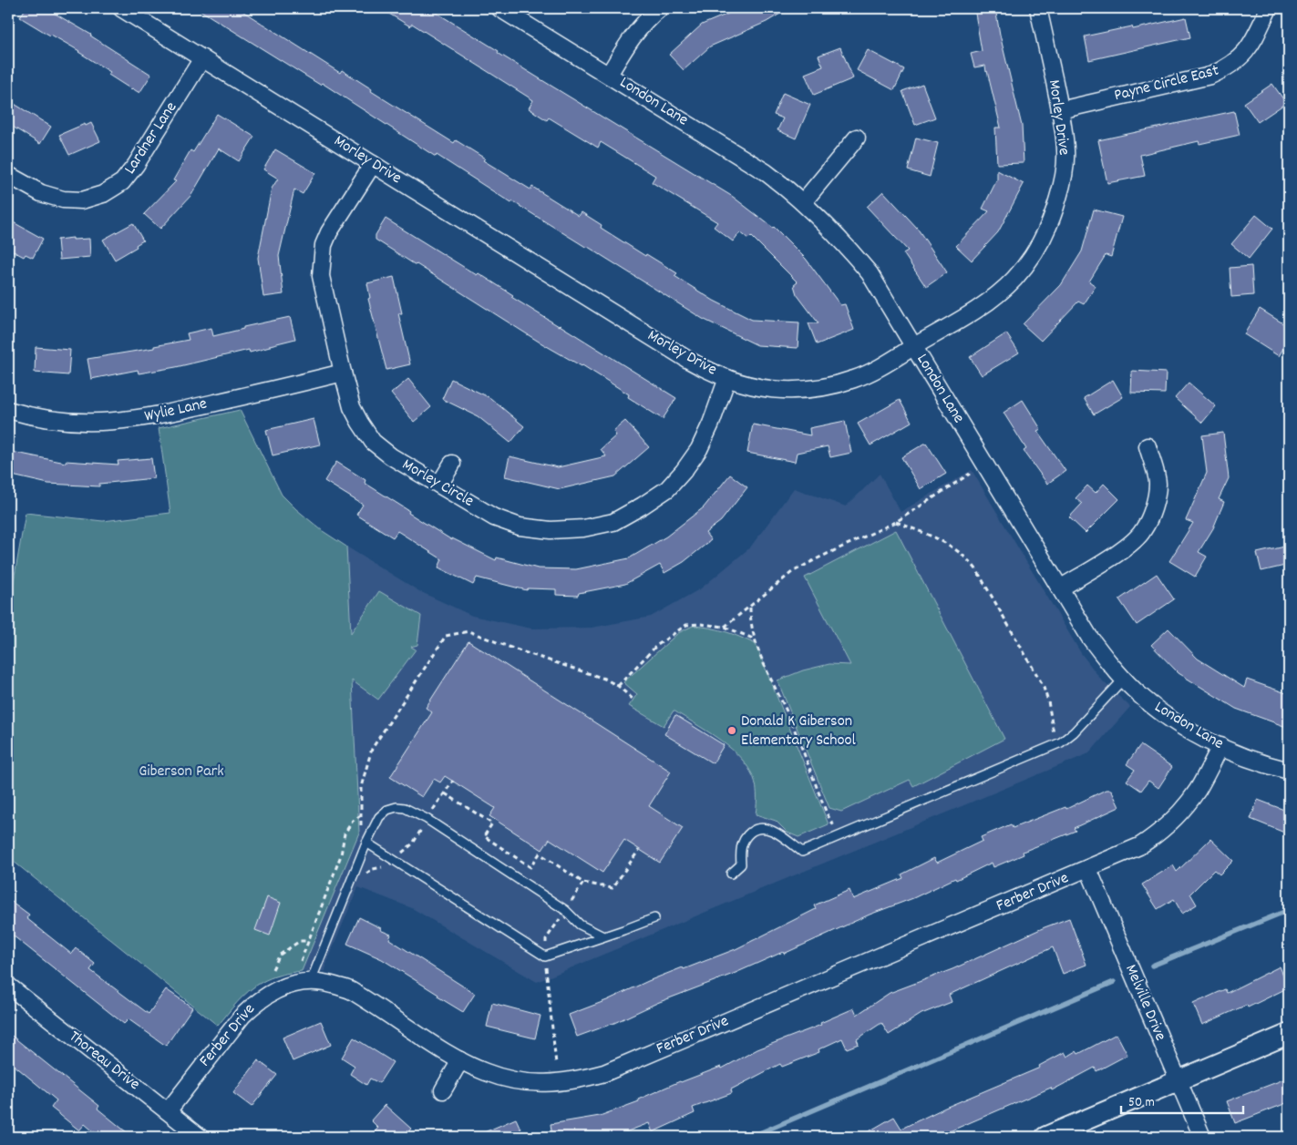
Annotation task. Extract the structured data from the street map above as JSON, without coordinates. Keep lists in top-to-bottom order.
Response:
{
  "streets": {
    "street": [
      "Payne Circle East",
      "London Lane",
      "Morley Drive",
      "Lardner Lane",
      "Wylie Lane",
      "Morley Circle",
      "Ferber Drive",
      "Melville Drive",
      "Thoreau Drive"
    ]
  },
  "crossings": [
    ["Payne Circle East", "Morley Drive"],
    ["London Lane", "Morley Drive"],
    ["London Lane", "Ferber Drive"],
    ["Morley Drive", "Lardner Lane"],
    ["Morley Drive", "Morley Circle"],
    ["Wylie Lane", "Morley Circle"],
    ["Ferber Drive", "Melville Drive"],
    ["Ferber Drive", "Thoreau Drive"]
  ],
  "parks": ["Giberson Park"],
  "places": ["Donald K Giberson Elementary School"],
  "scale_bar": "50 m"
}
